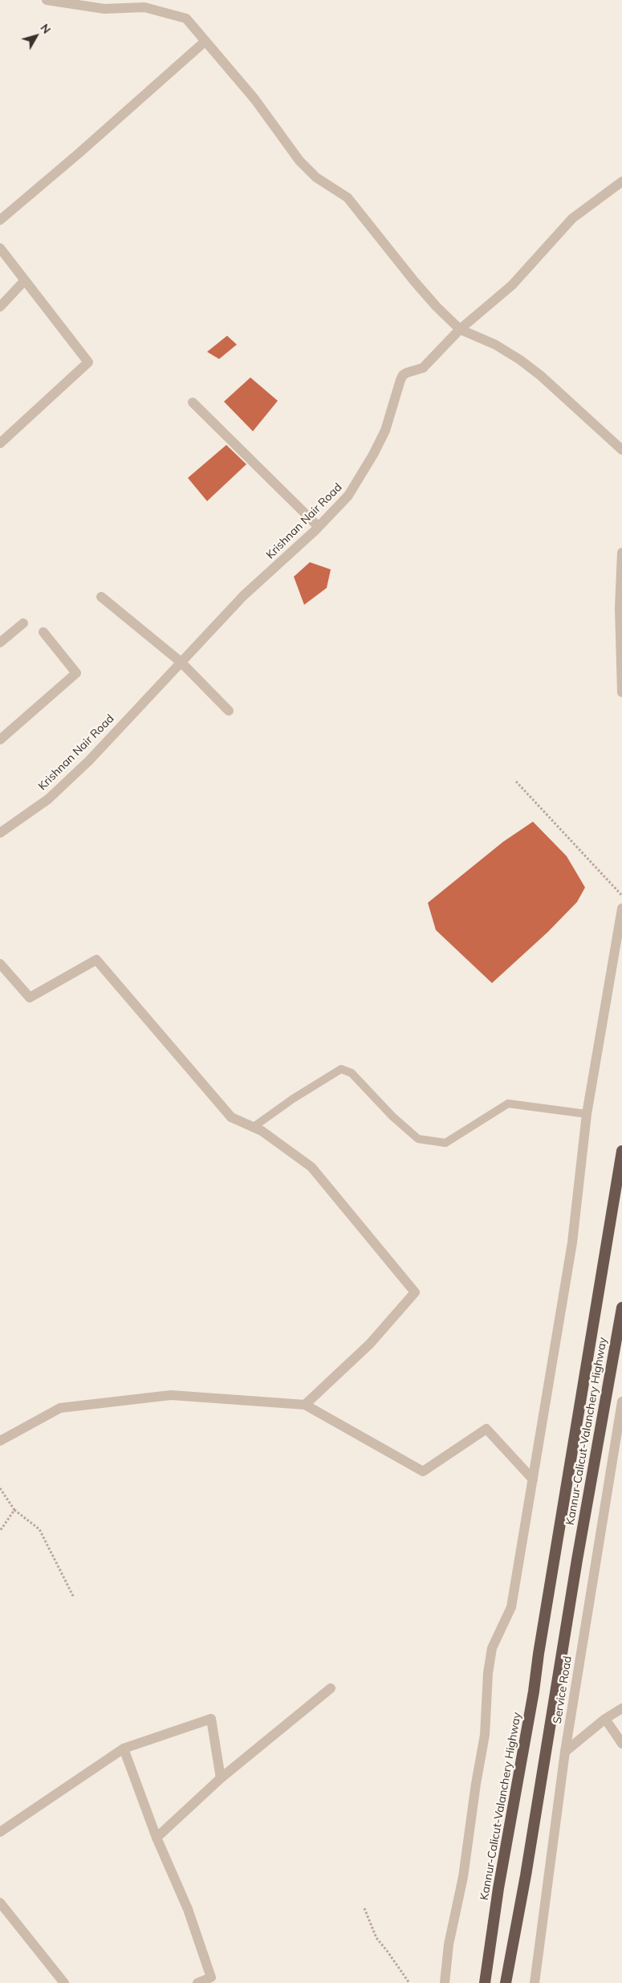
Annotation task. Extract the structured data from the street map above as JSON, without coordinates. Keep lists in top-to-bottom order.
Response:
{
  "streets": {
    "highway": ["Kannur-Calicut-Valanchery Highway"],
    "street": ["Krishnan Nair Road", "Service Road"]
  },
  "north": "top right"
}
